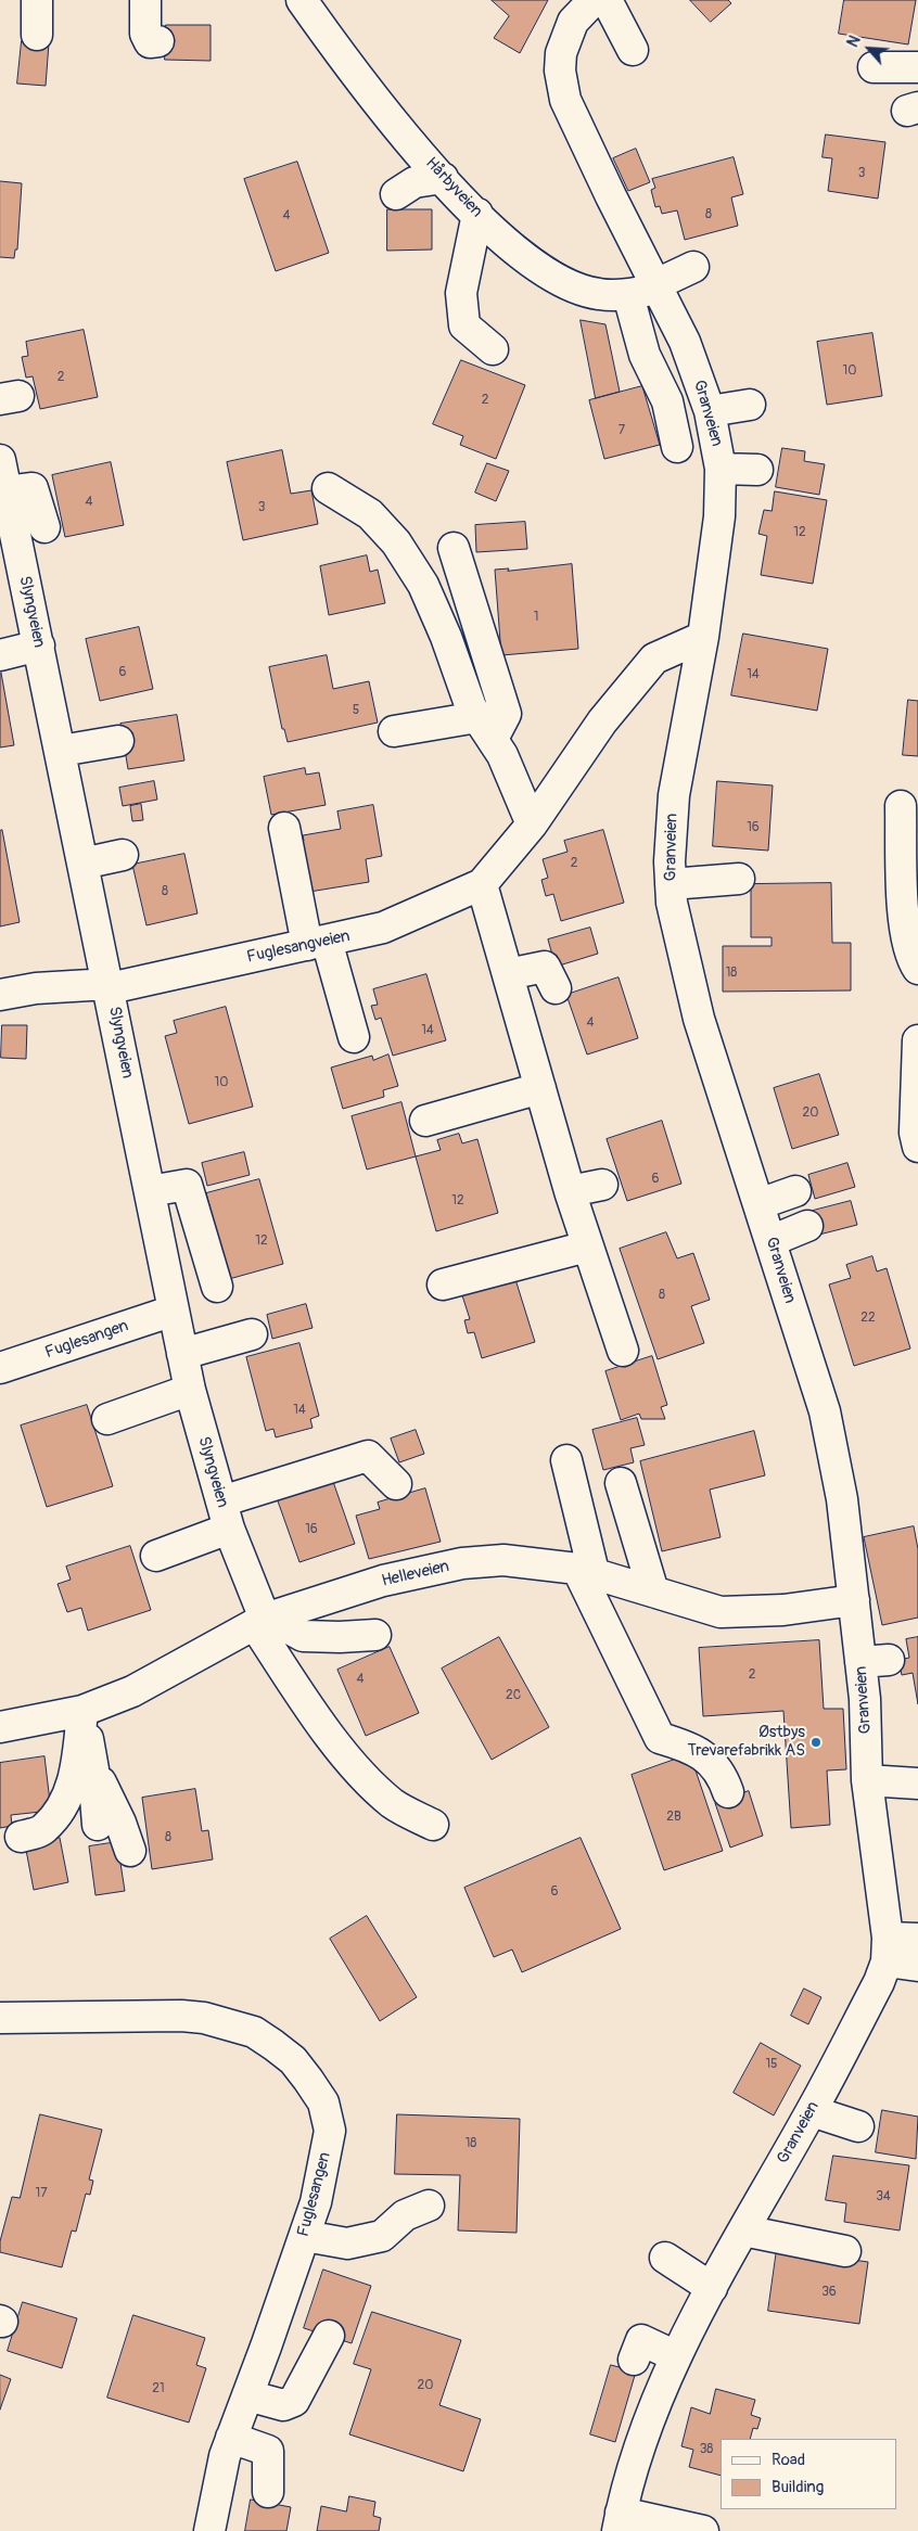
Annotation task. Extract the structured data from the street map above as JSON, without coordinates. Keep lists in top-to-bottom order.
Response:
{
  "streets": {
    "street": [
      "Hårbyveien",
      "Granveien",
      "Slyngveien",
      "Fuglesangveien",
      "Fuglesangen",
      "Helleveien"
    ]
  },
  "crossings": [
    ["Hårbyveien", "Granveien"],
    ["Granveien", "Fuglesangveien"],
    ["Granveien", "Helleveien"],
    ["Slyngveien", "Fuglesangveien"],
    ["Slyngveien", "Fuglesangen"],
    ["Slyngveien", "Helleveien"]
  ],
  "places": ["Østbys Trevarefabrikk AS"],
  "house_numbers": [
    "3",
    "8",
    "4",
    "10",
    "2",
    "2",
    "7",
    "4",
    "3",
    "12",
    "1",
    "6",
    "14",
    "5",
    "16",
    "2",
    "8",
    "18",
    "4",
    "14",
    "10",
    "20",
    "6",
    "12",
    "12",
    "8",
    "22",
    "14",
    "16",
    "2",
    "4",
    "2C",
    "2B",
    "8",
    "6",
    "15",
    "18",
    "17",
    "34",
    "36",
    "20",
    "21",
    "38"
  ],
  "legend": ["Road", "Building"],
  "north": "top left"
}
